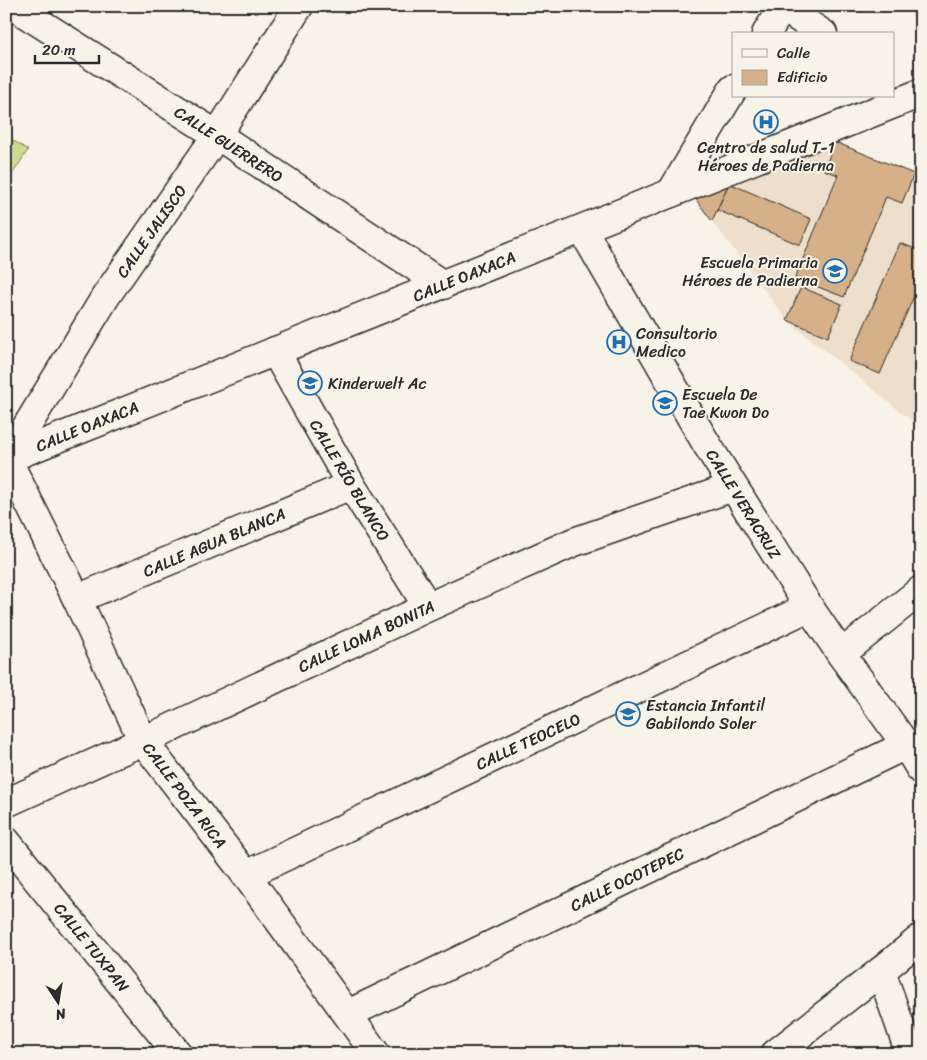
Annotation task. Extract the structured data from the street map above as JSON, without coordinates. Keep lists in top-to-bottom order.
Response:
{
  "streets": {
    "street": [
      "CALLE GUERRERO",
      "CALLE JALISCO",
      "CALLE OAXACA",
      "CALLE RÍO BLANCO",
      "CALLE VERACRUZ",
      "CALLE AGUA BLANCA",
      "CALLE LOMA BONITA",
      "CALLE TEOCELO",
      "CALLE POZA RICA",
      "CALLE OCOTEPEC",
      "CALLE TUXPAN"
    ]
  },
  "crossings": [
    ["CALLE GUERRERO", "CALLE JALISCO"],
    ["CALLE GUERRERO", "CALLE OAXACA"],
    ["CALLE JALISCO", "CALLE OAXACA"],
    ["CALLE JALISCO", "CALLE POZA RICA"],
    ["CALLE OAXACA", "CALLE RÍO BLANCO"],
    ["CALLE OAXACA", "CALLE VERACRUZ"],
    ["CALLE OAXACA", "CALLE POZA RICA"],
    ["CALLE RÍO BLANCO", "CALLE AGUA BLANCA"],
    ["CALLE RÍO BLANCO", "CALLE LOMA BONITA"],
    ["CALLE VERACRUZ", "CALLE LOMA BONITA"],
    ["CALLE VERACRUZ", "CALLE TEOCELO"],
    ["CALLE VERACRUZ", "CALLE OCOTEPEC"],
    ["CALLE AGUA BLANCA", "CALLE POZA RICA"],
    ["CALLE LOMA BONITA", "CALLE POZA RICA"],
    ["CALLE TEOCELO", "CALLE POZA RICA"],
    ["CALLE POZA RICA", "CALLE OCOTEPEC"]
  ],
  "places": {
    "hospital": ["Centro de salud T-1 Héroes de Padierna", "Consultorio Medico"],
    "school or university": [
      "Escuela Primaria Héroes de Padierna",
      "Kinderwelt Ac",
      "Escuela De Tae Kwon Do",
      "Estancia Infantil Gabilondo Soler"
    ]
  },
  "legend": ["Calle", "Edificio"],
  "scale_bar": "20 m",
  "north": "bottom"
}
